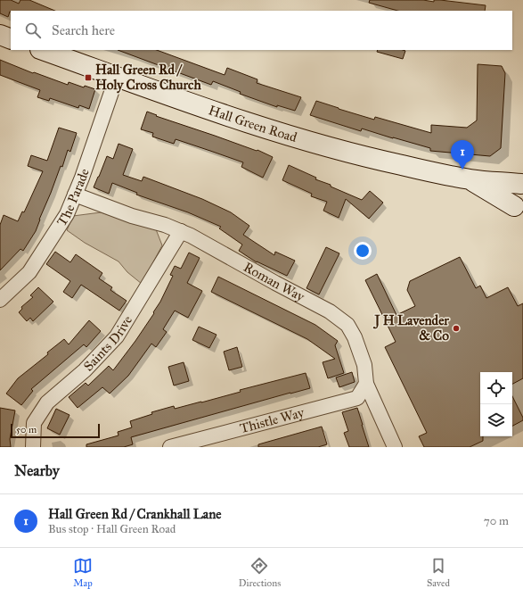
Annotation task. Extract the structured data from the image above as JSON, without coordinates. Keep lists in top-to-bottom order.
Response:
{
  "streets": {
    "street": [
      "Hall Green Road",
      "The Parade",
      "Roman Way",
      "Saints Drive",
      "Thistle Way"
    ]
  },
  "crossings": [
    ["Hall Green Road", "The Parade"],
    ["The Parade", "Roman Way"],
    ["Roman Way", "Saints Drive"],
    ["Roman Way", "Thistle Way"]
  ],
  "places": {
    "transit": ["Hall Green Rd / Holy Cross Church"],
    "other": ["J H Lavender & Co"]
  },
  "scale_bar": "50 m",
  "page": {
    "search": "Search here",
    "pins": "1",
    "scale": "50 m",
    "heading": "Nearby",
    "list": [
      {
        "mark": "1",
        "name": "Hall Green Rd / Crankhall Lane",
        "note": "Bus stop · Hall Green Road",
        "value": "70 m"
      }
    ],
    "nav": ["Map", "Directions", "Saved"]
  }
}
